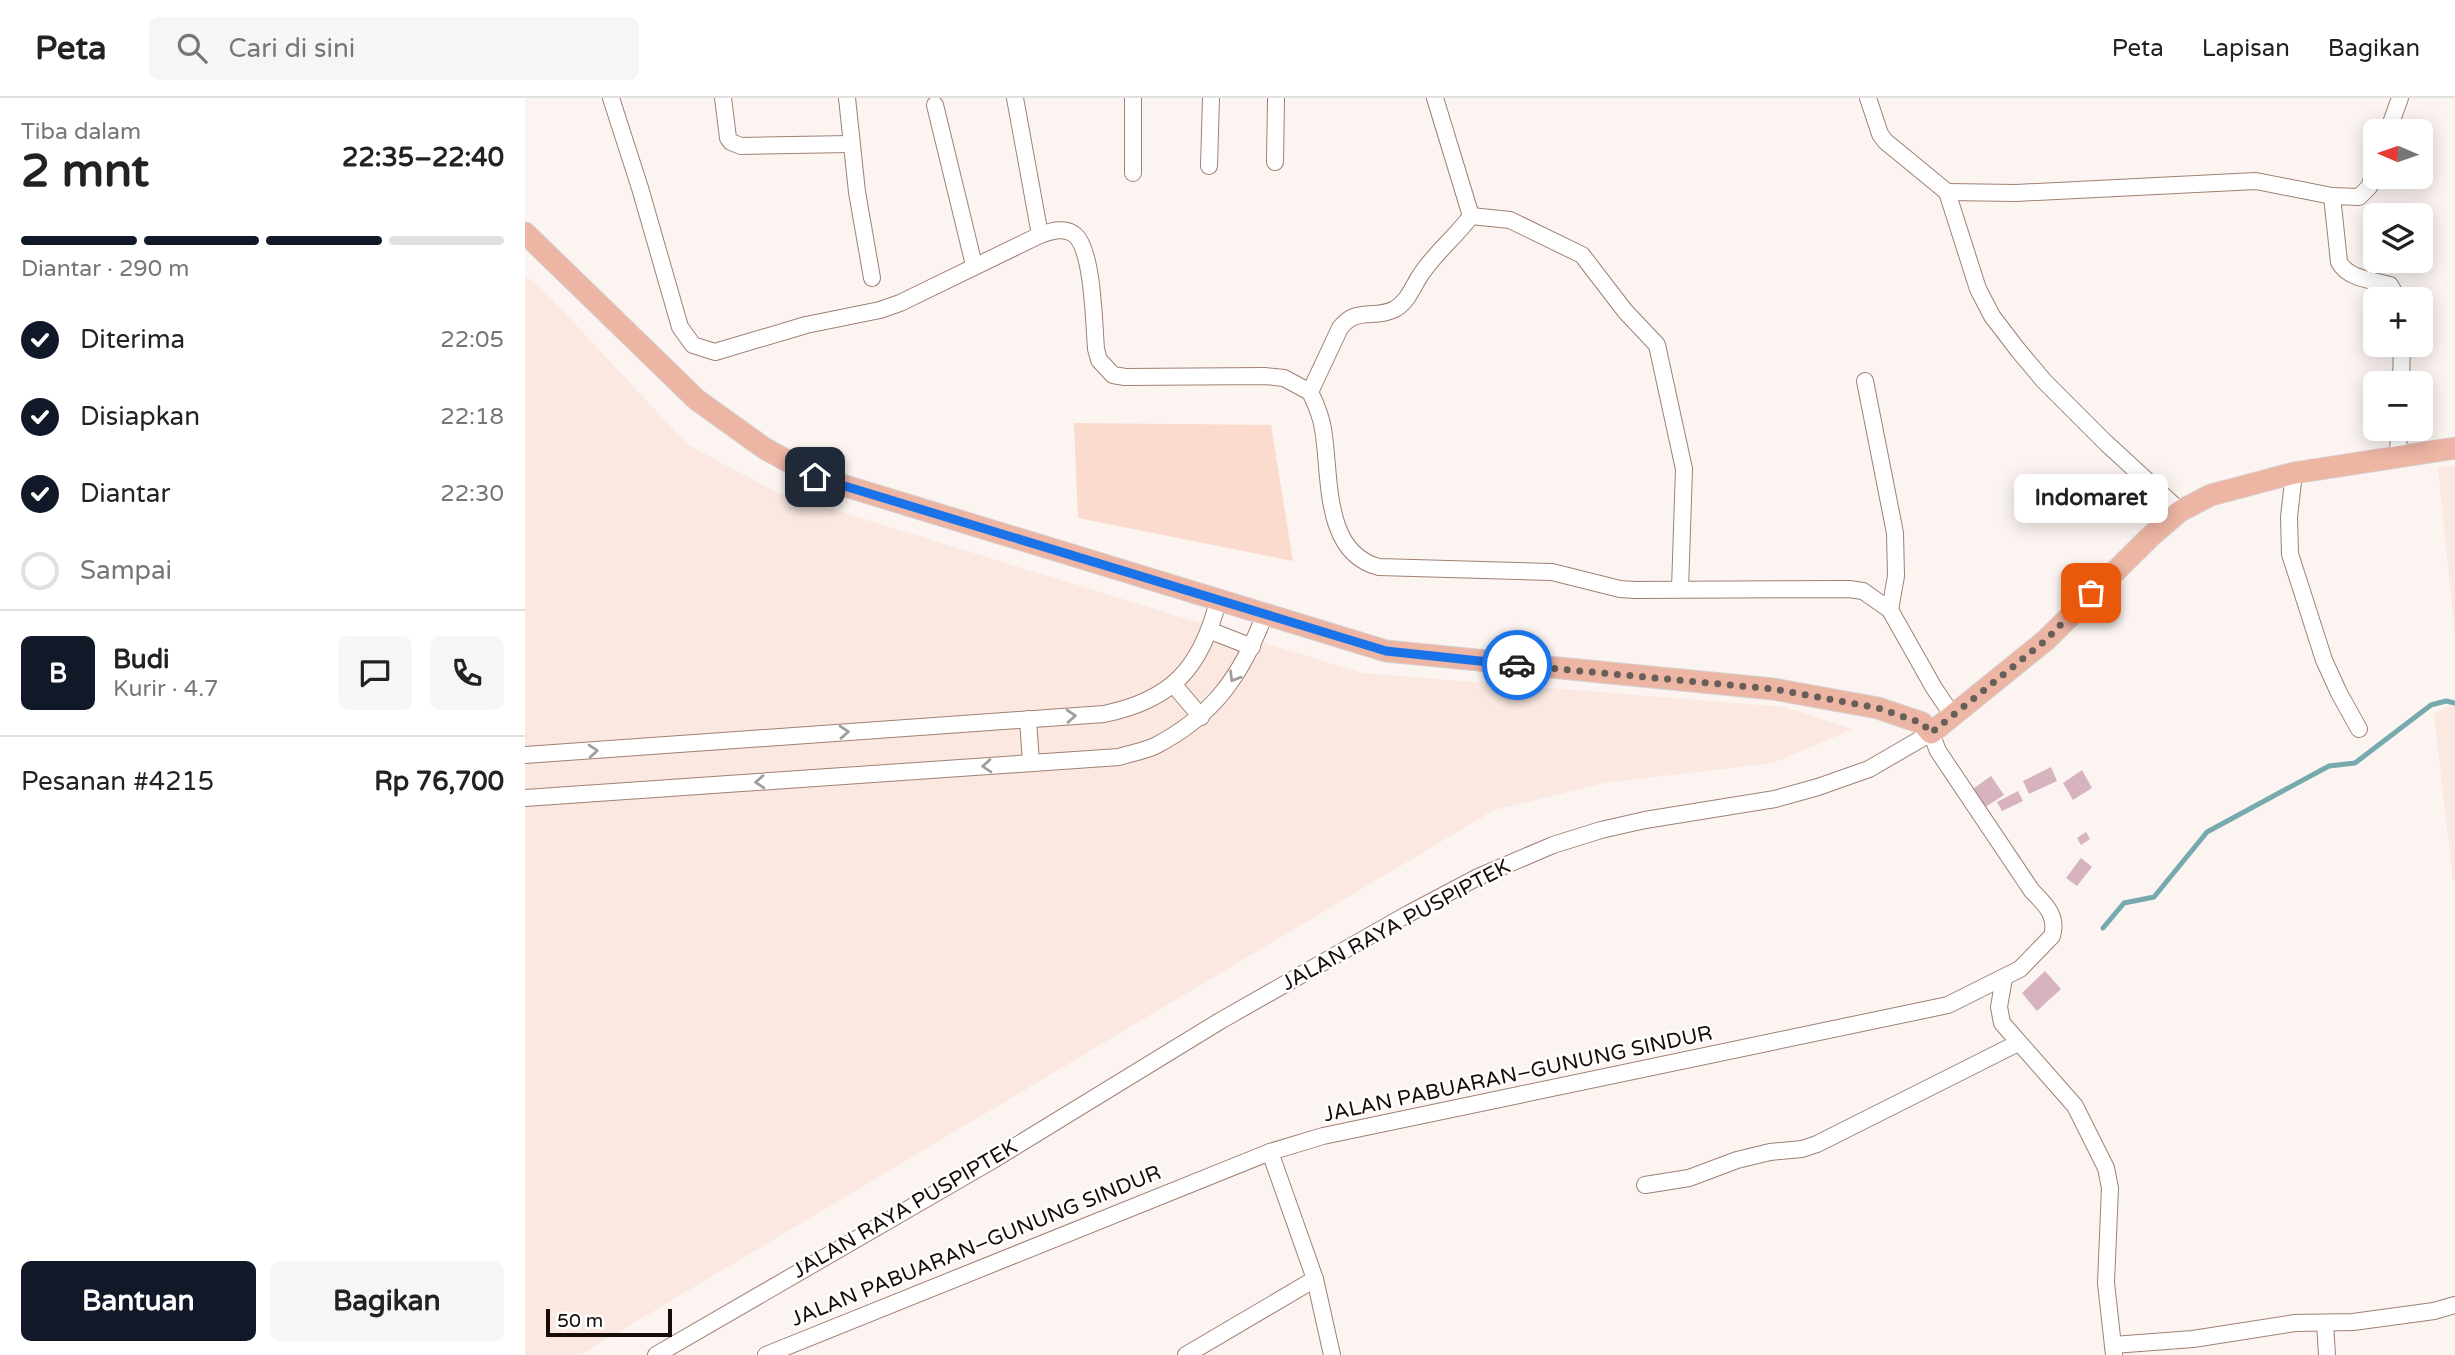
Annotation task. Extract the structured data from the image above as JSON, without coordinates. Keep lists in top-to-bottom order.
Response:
{
  "streets": {
    "main road": ["JALAN RAYA PUSPIPTEK"],
    "street": ["JALAN PABUARAN–GUNUNG SINDUR"]
  },
  "crossings": [
    ["JALAN RAYA PUSPIPTEK", "JALAN PABUARAN–GUNUNG SINDUR"]
  ],
  "places": ["Indomaret"],
  "scale_bar": "50 m",
  "north": "left",
  "page": {
    "header": "Peta",
    "search": "Cari di sini",
    "nav": ["Peta", "Lapisan", "Bagikan"],
    "heading": ["2 mnt", "Tiba dalam", "22:35–22:40"],
    "panel": [
      "Budi",
      "Kurir · 4.7",
      "Pesanan #4215",
      "Rp 76,700"
    ],
    "map_buttons": ["+", "−"],
    "bar": "Diantar · 290 m",
    "list": [
      ["Diterima", "22:05"],
      ["Disiapkan", "22:18"],
      ["Diantar", "22:30"],
      "Sampai"
    ],
    "bubble": "Indomaret",
    "round": "B",
    "buttons": ["Bantuan", "Bagikan"],
    "scale": "50 m"
  }
}
